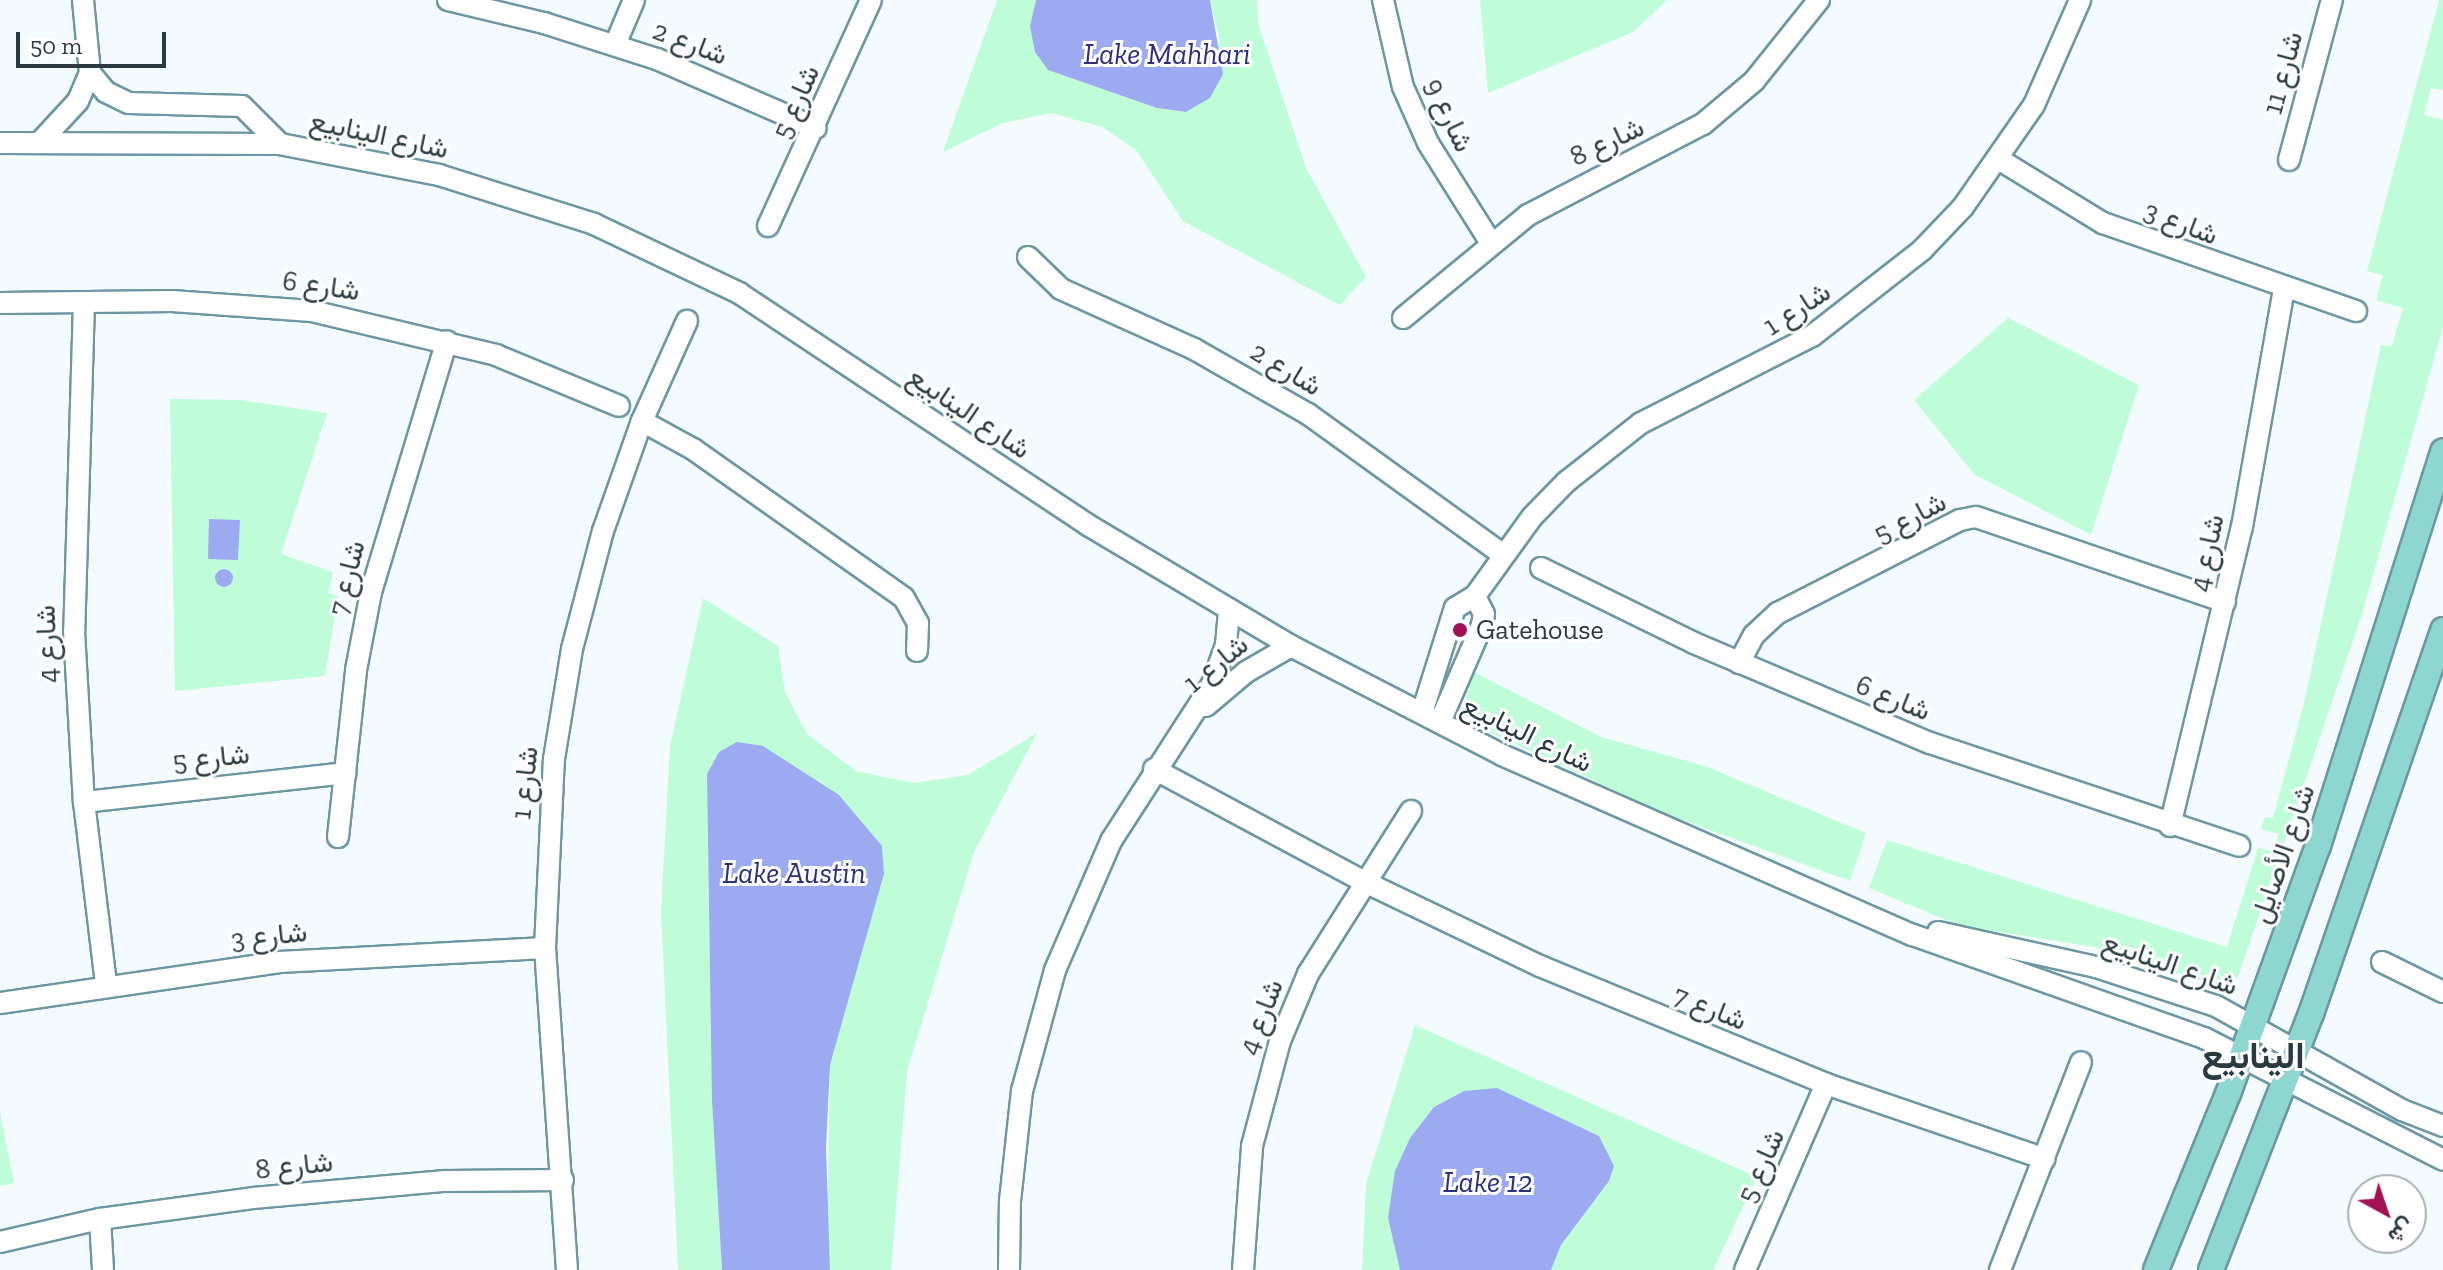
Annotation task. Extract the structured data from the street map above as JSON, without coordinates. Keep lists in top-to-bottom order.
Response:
{
  "streets": {
    "main road": ["شارع الأصايل"],
    "street": [
      "شارع 2",
      "شارع 11",
      "شارع 5",
      "شارع 9",
      "شارع الينابيع",
      "شارع 8",
      "شارع 3",
      "شارع 6",
      "شارع 1",
      "شارع 4",
      "شارع 7"
    ]
  },
  "crossings": [
    ["شارع 2", "شارع 5"],
    ["شارع 2", "شارع 1"],
    ["شارع 5", "شارع 6"],
    ["شارع 5", "شارع 4"],
    ["شارع 5", "شارع 7"],
    ["شارع 9", "شارع 8"],
    ["شارع الينابيع", "شارع 1"],
    ["شارع الينابيع", "شارع الأصايل"],
    ["شارع 8", "شارع 1"],
    ["شارع 3", "شارع 1"],
    ["شارع 3", "شارع 4"],
    ["شارع 6", "شارع 4"],
    ["شارع 6", "شارع 7"],
    ["شارع 4", "شارع 7"]
  ],
  "districts": ["الينابيع"],
  "water": ["Lake Mahhari", "Lake Austin", "Lake 12"],
  "places": ["Gatehouse"],
  "scale_bar": "50 m",
  "north": "bottom right"
}
